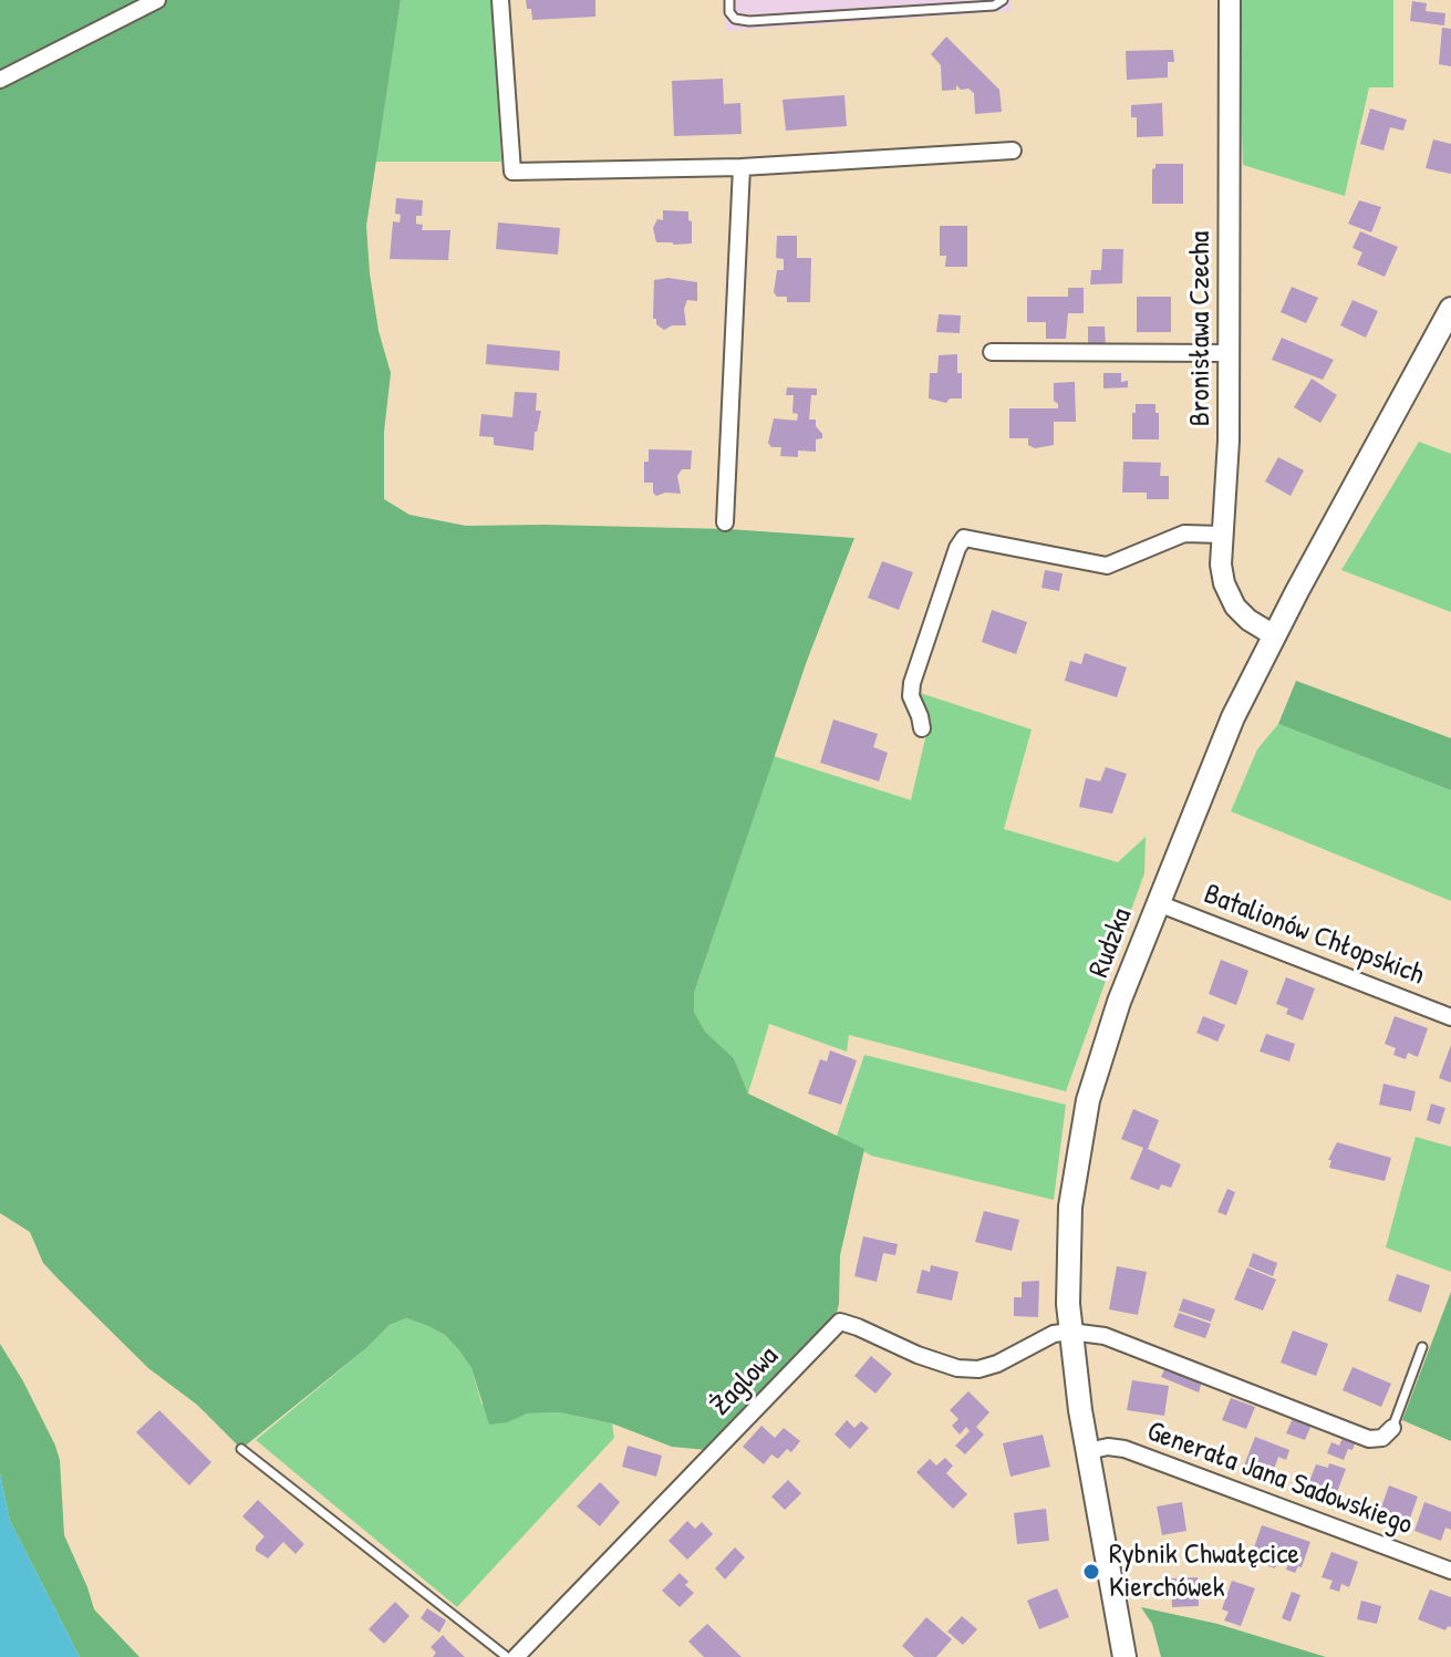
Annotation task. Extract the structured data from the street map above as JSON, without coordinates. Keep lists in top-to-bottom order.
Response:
{
  "streets": {
    "main road": ["Rudzka"],
    "street": [
      "Bronisława Czecha",
      "Batalionów Chłopskich",
      "Żaglowa",
      "Generała Jana Sadowskiego"
    ]
  },
  "crossings": [
    ["Bronisława Czecha", "Rudzka"],
    ["Batalionów Chłopskich", "Rudzka"],
    ["Rudzka", "Żaglowa"],
    ["Rudzka", "Generała Jana Sadowskiego"]
  ],
  "places": ["Rybnik Chwałęcice Kierchówek"]
}
